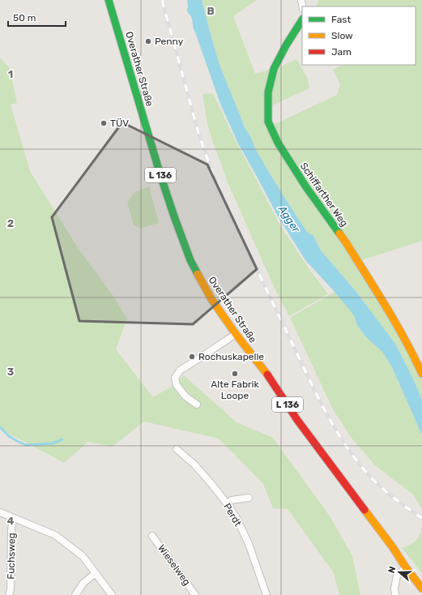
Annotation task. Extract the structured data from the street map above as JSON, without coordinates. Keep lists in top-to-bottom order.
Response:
{
  "streets": {
    "main road": ["Overather Straße", "L 136", "Schiffarther Weg"],
    "street": ["Perdt", "Fuchsweg", "Wieselweg"]
  },
  "water": ["Agger"],
  "places": [
    "Penny",
    "TÜV",
    "Rochuskapelle",
    "Alte Fabrik Loope"
  ],
  "legend": ["Fast", "Slow", "Jam"],
  "scale_bar": "50 m",
  "north": "left",
  "grid": {
    "columns": ["B"],
    "rows": [
      "1",
      "2",
      "3",
      "4"
    ]
  }
}
